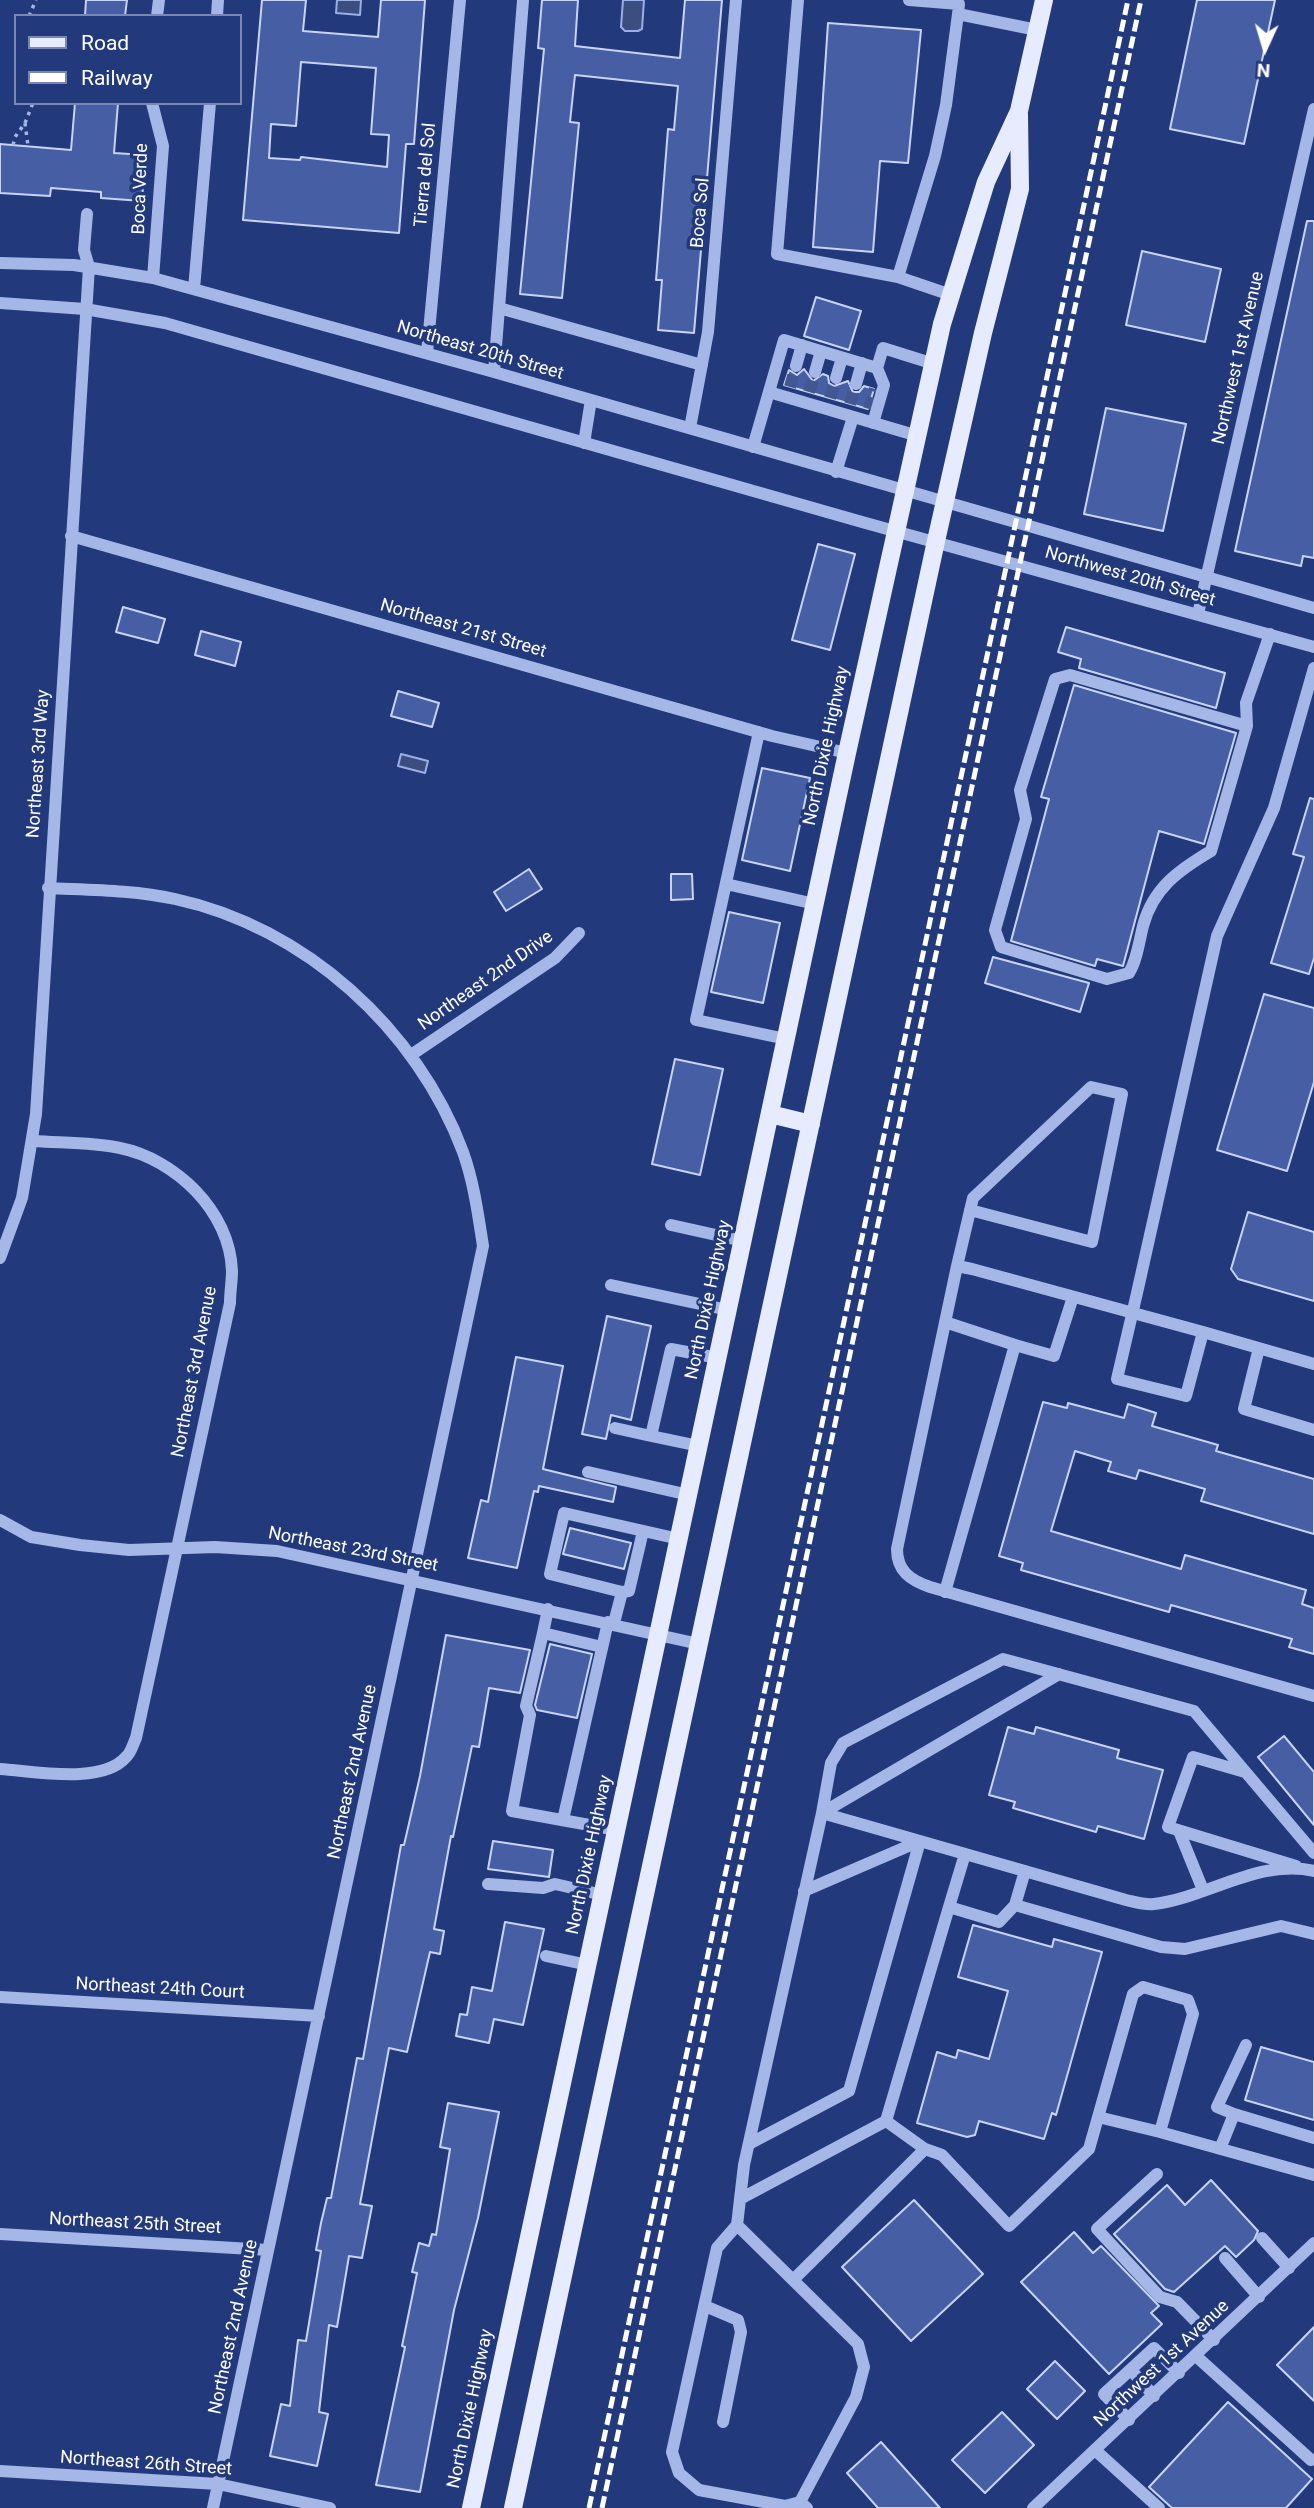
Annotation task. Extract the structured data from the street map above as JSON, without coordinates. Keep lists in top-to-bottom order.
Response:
{
  "streets": {
    "main road": ["North Dixie Highway"],
    "street": [
      "Tierra del Sol",
      "Boca Verde",
      "Boca Sol",
      "Northeast 20th Street",
      "Northwest 1st Avenue",
      "Northwest 20th Street",
      "Northeast 21st Street",
      "Northeast 3rd Way",
      "Northeast 2nd Drive",
      "Northeast 3rd Avenue",
      "Northeast 23rd Street",
      "Northeast 2nd Avenue",
      "Northeast 24th Court",
      "Northeast 25th Street",
      "Northeast 26th Street"
    ]
  },
  "crossings": [
    ["Tierra del Sol", "Northeast 20th Street"],
    ["Boca Verde", "Northeast 20th Street"],
    ["Boca Sol", "Northeast 20th Street"],
    ["Northeast 20th Street", "Northwest 20th Street"],
    ["Northeast 20th Street", "North Dixie Highway"],
    ["Northeast 20th Street", "Northeast 3rd Way"],
    ["Northwest 1st Avenue", "Northwest 20th Street"],
    ["Northwest 20th Street", "North Dixie Highway"],
    ["Northeast 21st Street", "North Dixie Highway"],
    ["Northeast 21st Street", "Northeast 3rd Way"],
    ["North Dixie Highway", "Northeast 23rd Street"],
    ["Northeast 3rd Way", "Northeast 3rd Avenue"],
    ["Northeast 3rd Way", "Northeast 2nd Avenue"],
    ["Northeast 2nd Drive", "Northeast 2nd Avenue"],
    ["Northeast 3rd Avenue", "Northeast 23rd Street"],
    ["Northeast 23rd Street", "Northeast 2nd Avenue"],
    ["Northeast 2nd Avenue", "Northeast 24th Court"],
    ["Northeast 2nd Avenue", "Northeast 25th Street"],
    ["Northeast 2nd Avenue", "Northeast 26th Street"]
  ],
  "legend": ["Road", "Railway"],
  "north": "bottom"
}
